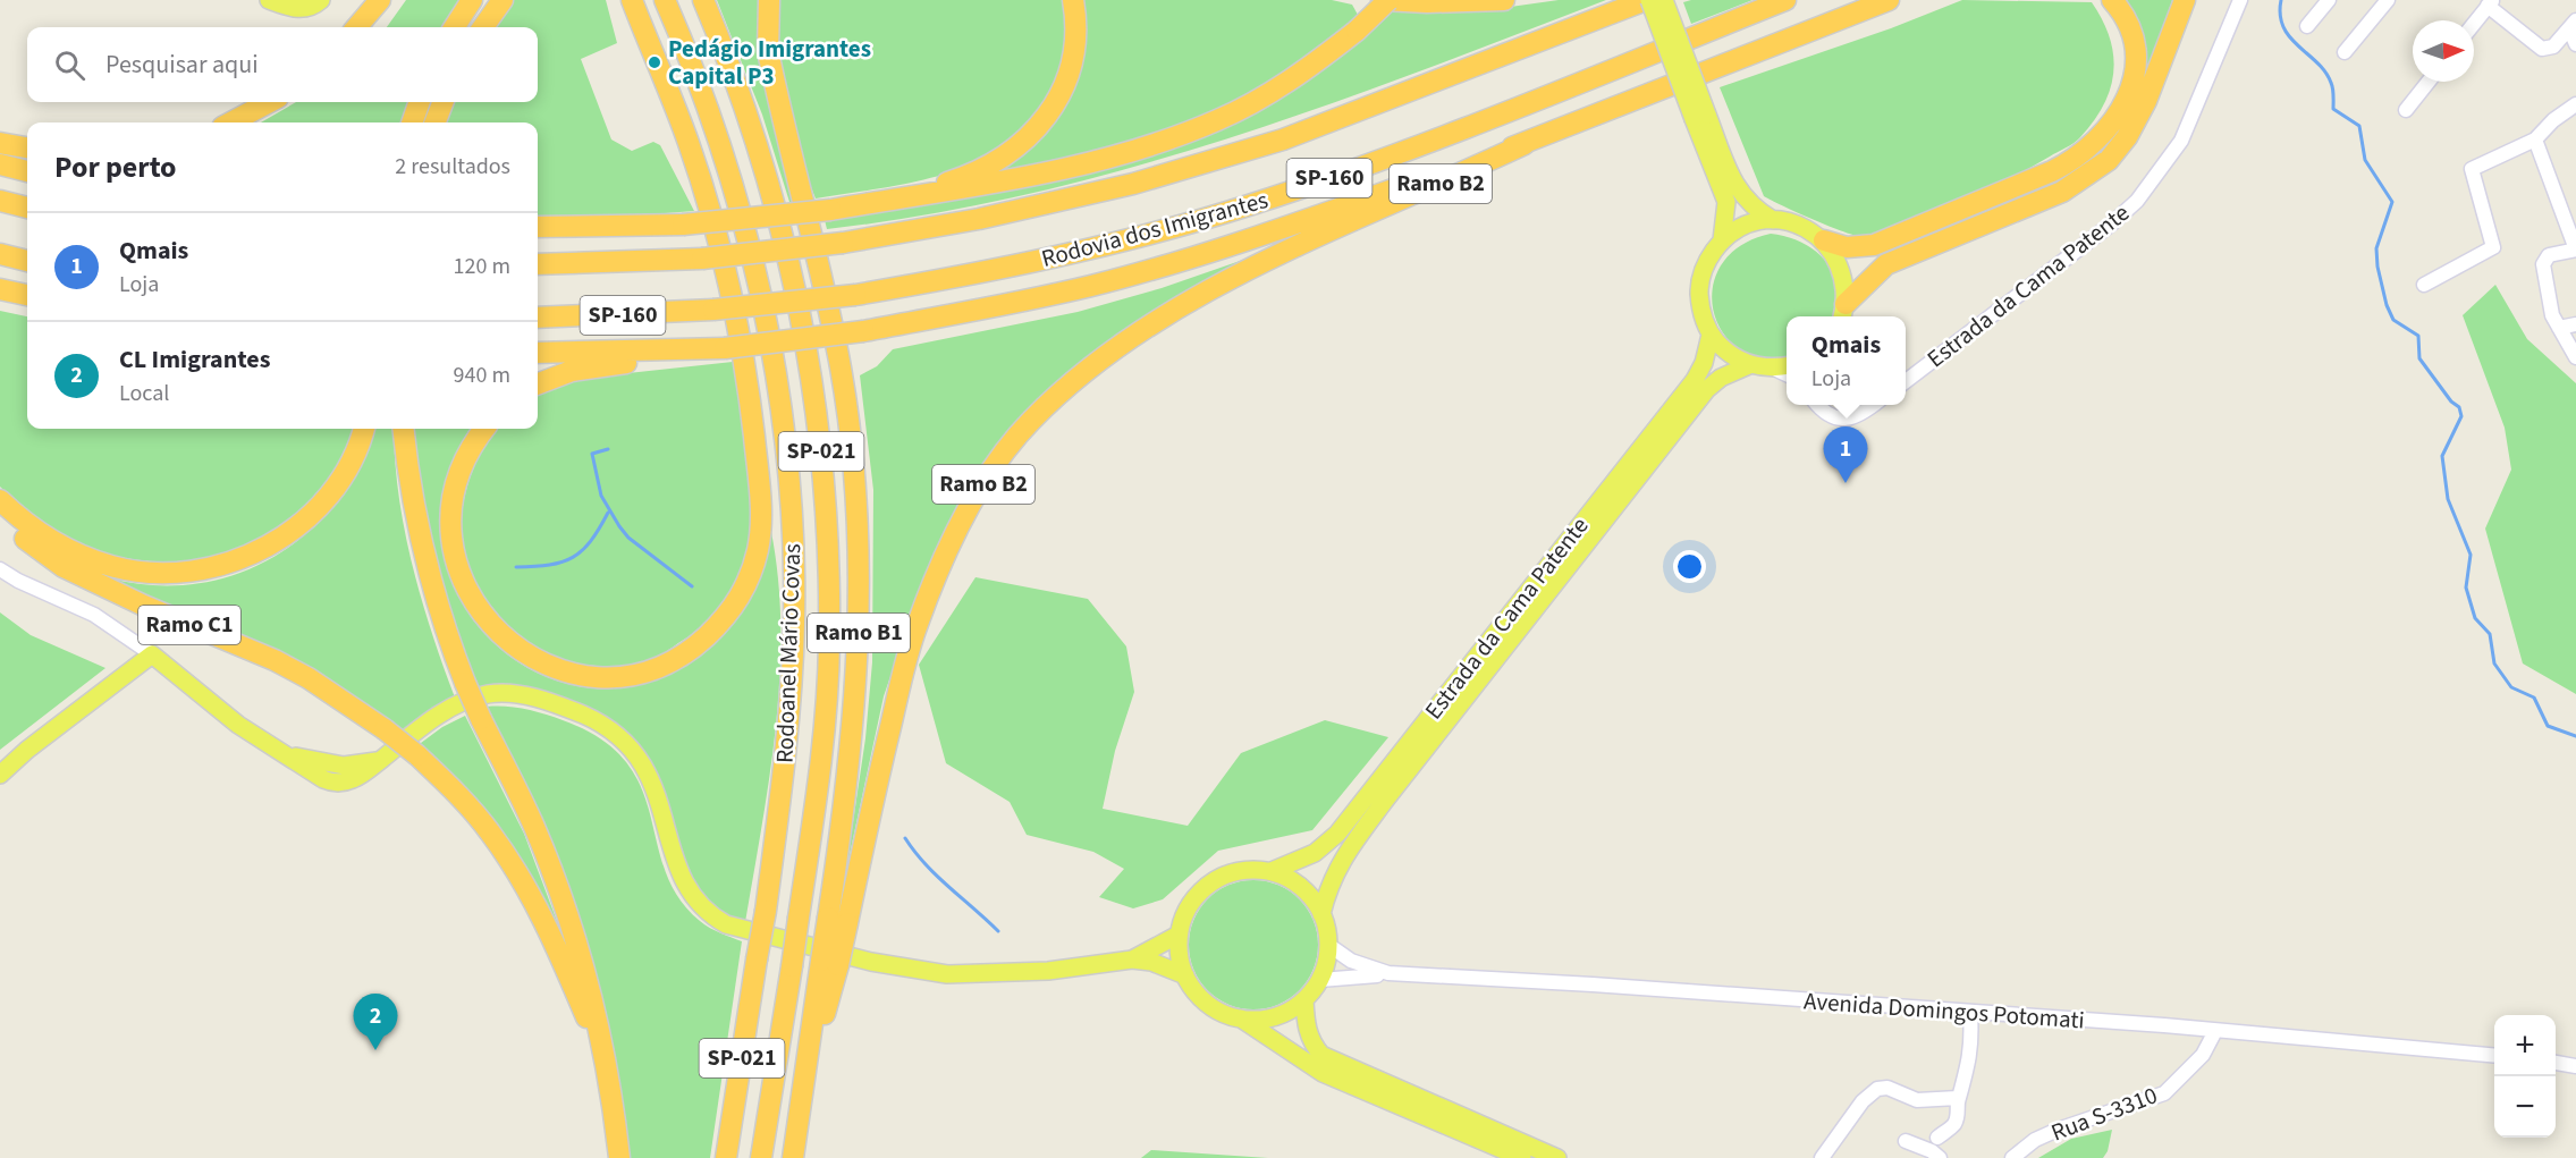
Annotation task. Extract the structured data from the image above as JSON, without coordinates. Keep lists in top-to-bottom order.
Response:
{
  "streets": {
    "highway": [
      "SP-160",
      "Ramo B2",
      "Rodovia dos Imigrantes",
      "SP-021",
      "Ramo C1",
      "Ramo B1",
      "Rodoanel Mário Covas"
    ],
    "main road": ["Estrada da Cama Patente"],
    "street": ["Avenida Domingos Potomati", "Rua S-3310"]
  },
  "crossings": [
    ["Ramo B2", "Ramo B1"],
    ["Estrada da Cama Patente", "Avenida Domingos Potomati"],
    ["Avenida Domingos Potomati", "Rua S-3310"]
  ],
  "places": ["Pedágio Imigrantes Capital P3"],
  "north": "right",
  "page": {
    "search": "Pesquisar aqui",
    "heading": ["Por perto", "2 resultados"],
    "list": [
      {
        "mark": "1",
        "name": "Qmais",
        "note": "Loja",
        "value": "120 m"
      },
      {
        "mark": "2",
        "name": "CL Imigrantes",
        "note": "Local",
        "value": "940 m"
      }
    ],
    "popup": ["Qmais", "Loja"],
    "pins": ["1", "2"],
    "map_buttons": ["+", "−"]
  }
}
